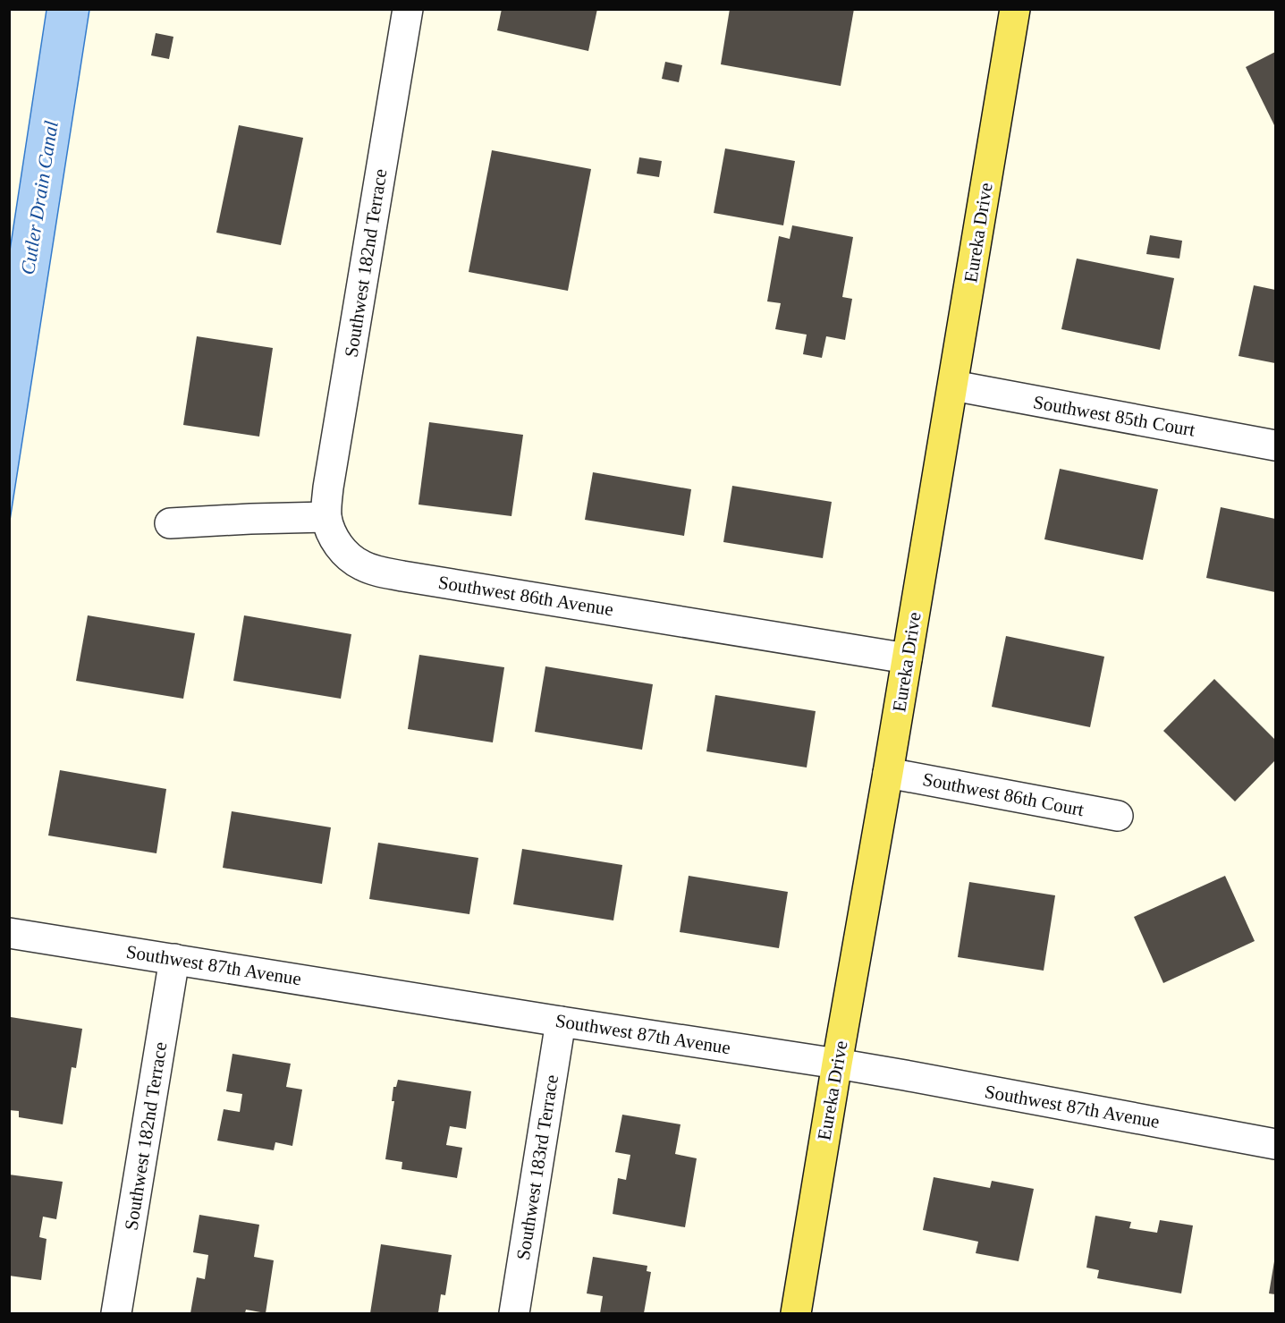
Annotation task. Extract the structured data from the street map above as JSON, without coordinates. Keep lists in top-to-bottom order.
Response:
{
  "streets": {
    "main road": ["Eureka Drive"],
    "street": [
      "Southwest 182nd Terrace",
      "Southwest 85th Court",
      "Southwest 86th Avenue",
      "Southwest 86th Court",
      "Southwest 87th Avenue",
      "Southwest 183rd Terrace"
    ]
  },
  "crossings": [
    ["Eureka Drive", "Southwest 85th Court"],
    ["Eureka Drive", "Southwest 86th Avenue"],
    ["Eureka Drive", "Southwest 86th Court"],
    ["Eureka Drive", "Southwest 87th Avenue"],
    ["Southwest 182nd Terrace", "Southwest 86th Avenue"],
    ["Southwest 182nd Terrace", "Southwest 87th Avenue"],
    ["Southwest 87th Avenue", "Southwest 183rd Terrace"]
  ],
  "water": ["Cutler Drain Canal"]
}
